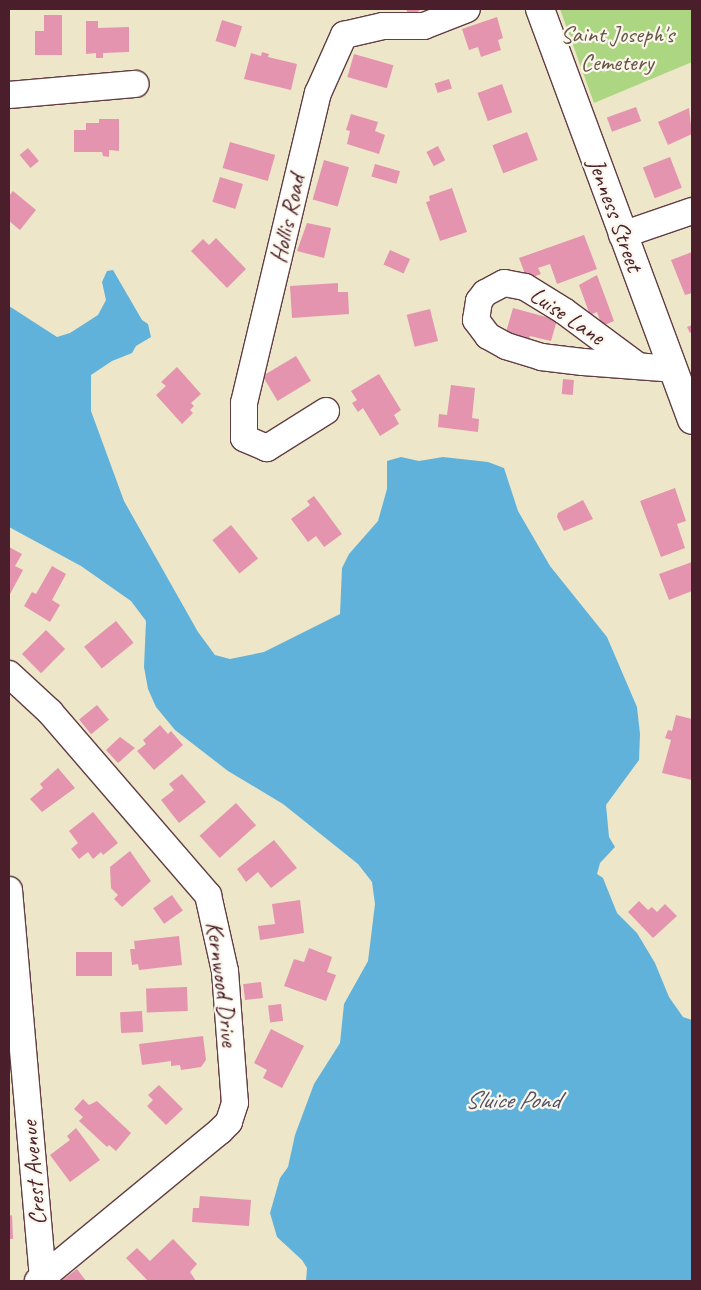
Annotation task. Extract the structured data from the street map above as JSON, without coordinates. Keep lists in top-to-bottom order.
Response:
{
  "streets": {
    "street": [
      "Jenness Street",
      "Hollis Road",
      "Luise Lane",
      "Kernwood Drive",
      "Crest Avenue"
    ]
  },
  "crossings": [
    ["Jenness Street", "Luise Lane"],
    ["Kernwood Drive", "Crest Avenue"]
  ],
  "water": ["Sluice Pond"],
  "parks": ["Saint Joseph's Cemetery"]
}
